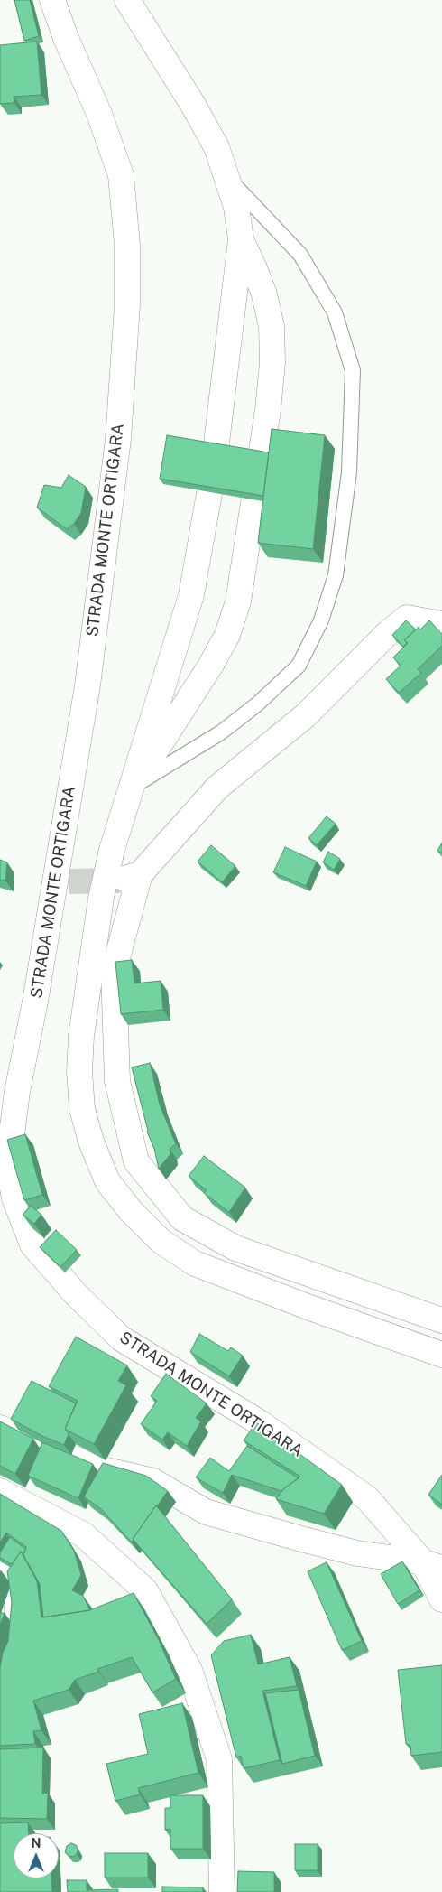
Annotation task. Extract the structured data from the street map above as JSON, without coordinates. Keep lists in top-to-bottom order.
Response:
{
  "streets": {
    "main road": ["STRADA MONTE ORTIGARA"]
  },
  "north": "top"
}
